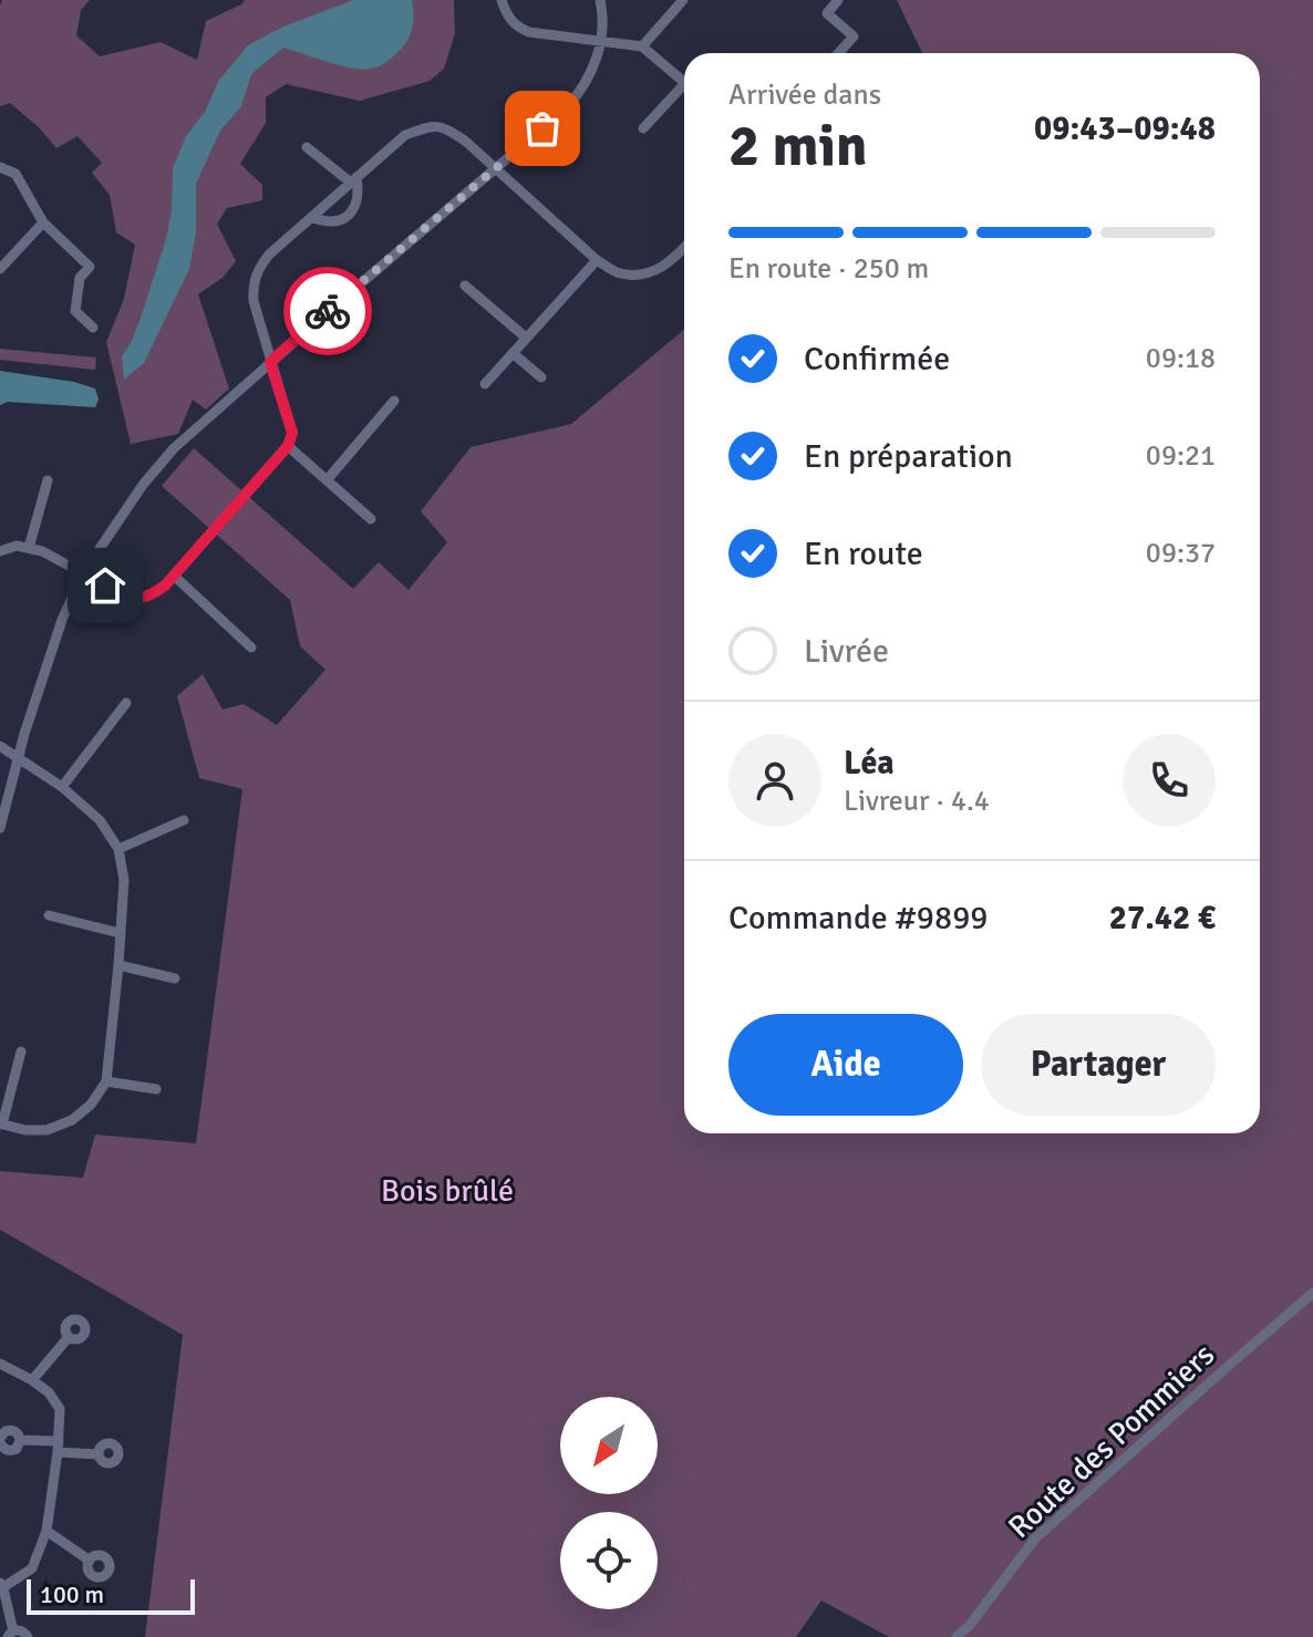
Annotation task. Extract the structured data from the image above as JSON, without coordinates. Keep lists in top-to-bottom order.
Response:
{
  "streets": {
    "street": ["Route des Pommiers"]
  },
  "parks": ["Bois brûlé"],
  "scale_bar": "100 m",
  "north": "bottom left",
  "page": {
    "heading": ["2 min", "Arrivée dans", "09:43–09:48"],
    "panel": [
      "Léa",
      "Livreur · 4.4",
      "Commande #9899",
      "27.42 €"
    ],
    "bar": "En route · 250 m",
    "list": [
      ["Confirmée", "09:18"],
      ["En préparation", "09:21"],
      ["En route", "09:37"],
      "Livrée"
    ],
    "buttons": ["Aide", "Partager"],
    "scale": "100 m"
  }
}
